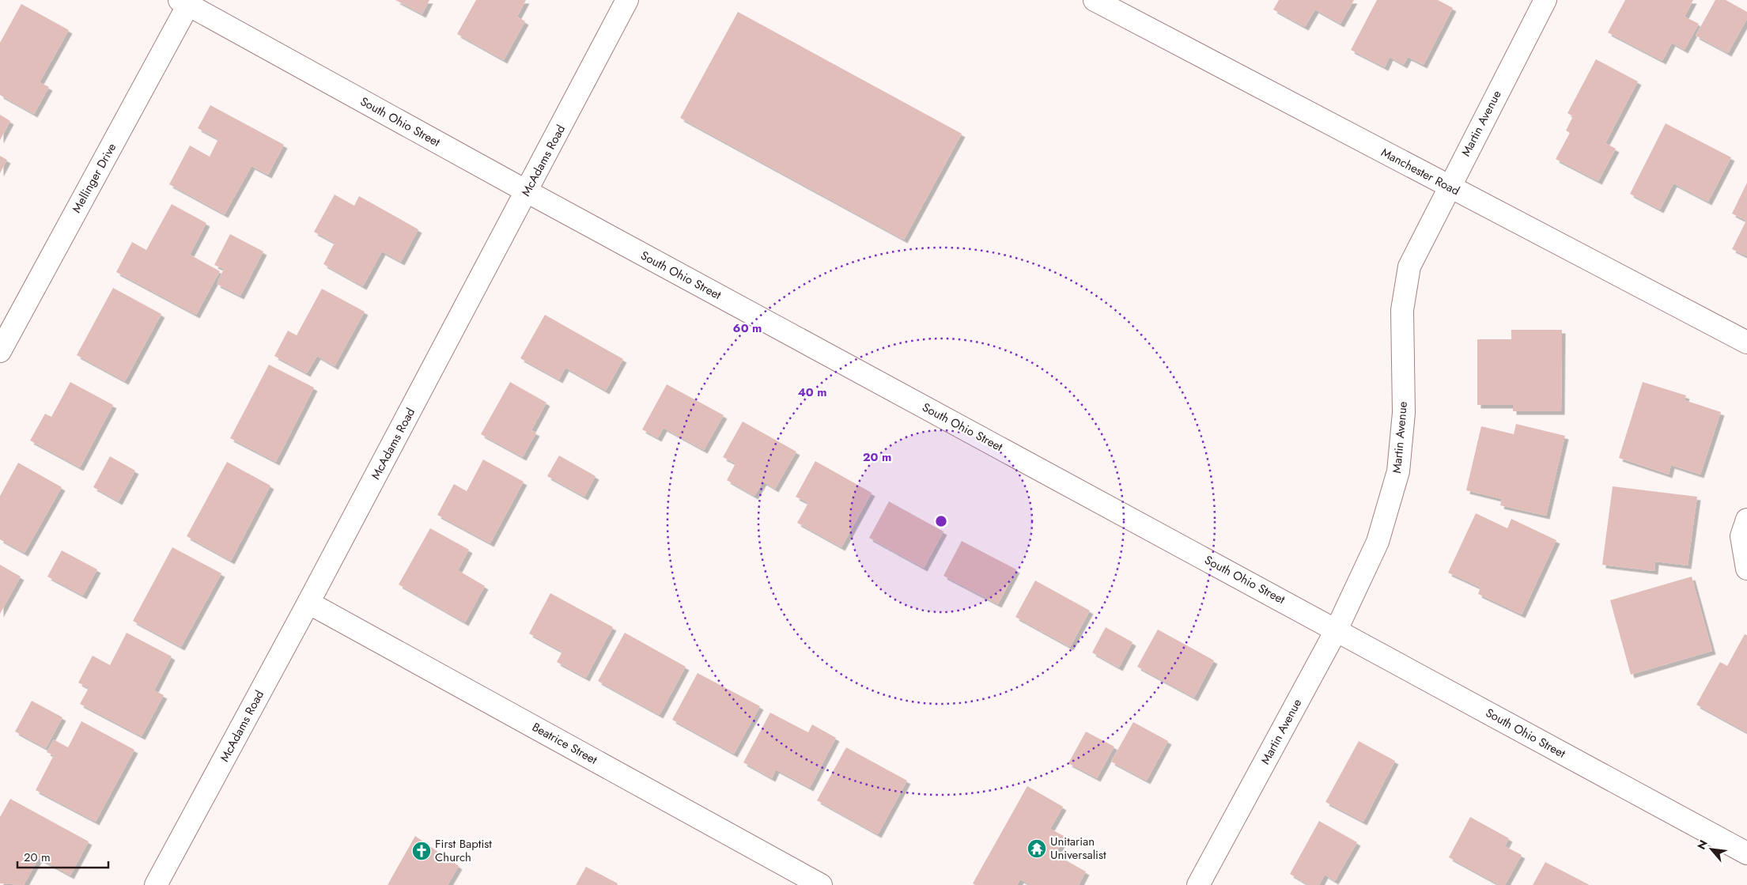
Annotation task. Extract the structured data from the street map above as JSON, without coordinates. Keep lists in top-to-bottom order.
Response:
{
  "streets": {
    "street": [
      "South Ohio Street",
      "Martin Avenue",
      "McAdams Road",
      "Manchester Road",
      "Mellinger Drive",
      "Beatrice Street"
    ]
  },
  "crossings": [
    ["South Ohio Street", "Martin Avenue"],
    ["South Ohio Street", "McAdams Road"],
    ["South Ohio Street", "Mellinger Drive"],
    ["Martin Avenue", "Manchester Road"],
    ["McAdams Road", "Beatrice Street"]
  ],
  "places": {
    "temple": ["Unitarian Universalist"],
    "church": ["First Baptist Church"]
  },
  "scale_bar": "20 m",
  "north": "top left",
  "rings": ["60 m", "40 m", "20 m"]
}
